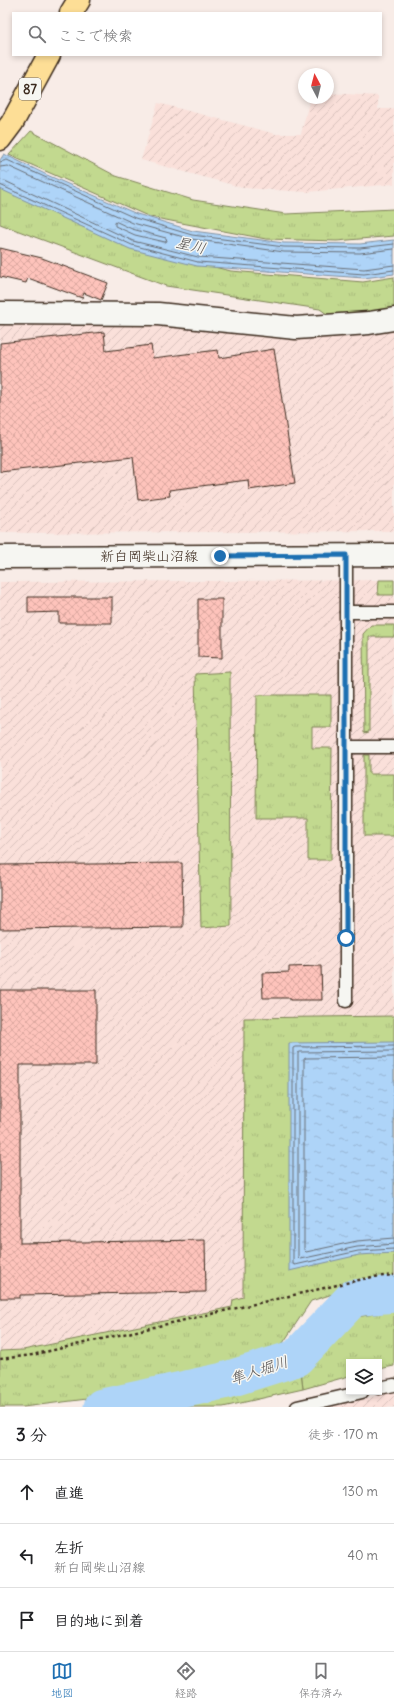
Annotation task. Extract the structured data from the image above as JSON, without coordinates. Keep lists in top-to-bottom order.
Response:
{
  "streets": {
    "main road": ["87"],
    "street": ["新白岡柴山沼線"]
  },
  "water": ["星川", "隼人堀川"],
  "north": "top",
  "page": {
    "search": "ここで検索",
    "heading": ["3 分", "徒歩 · 170 m"],
    "list": [
      ["直進", "130 m"],
      ["左折", "新白岡柴山沼線", "40 m"],
      "目的地に到着"
    ],
    "nav": ["地図", "経路", "保存済み"]
  }
}
